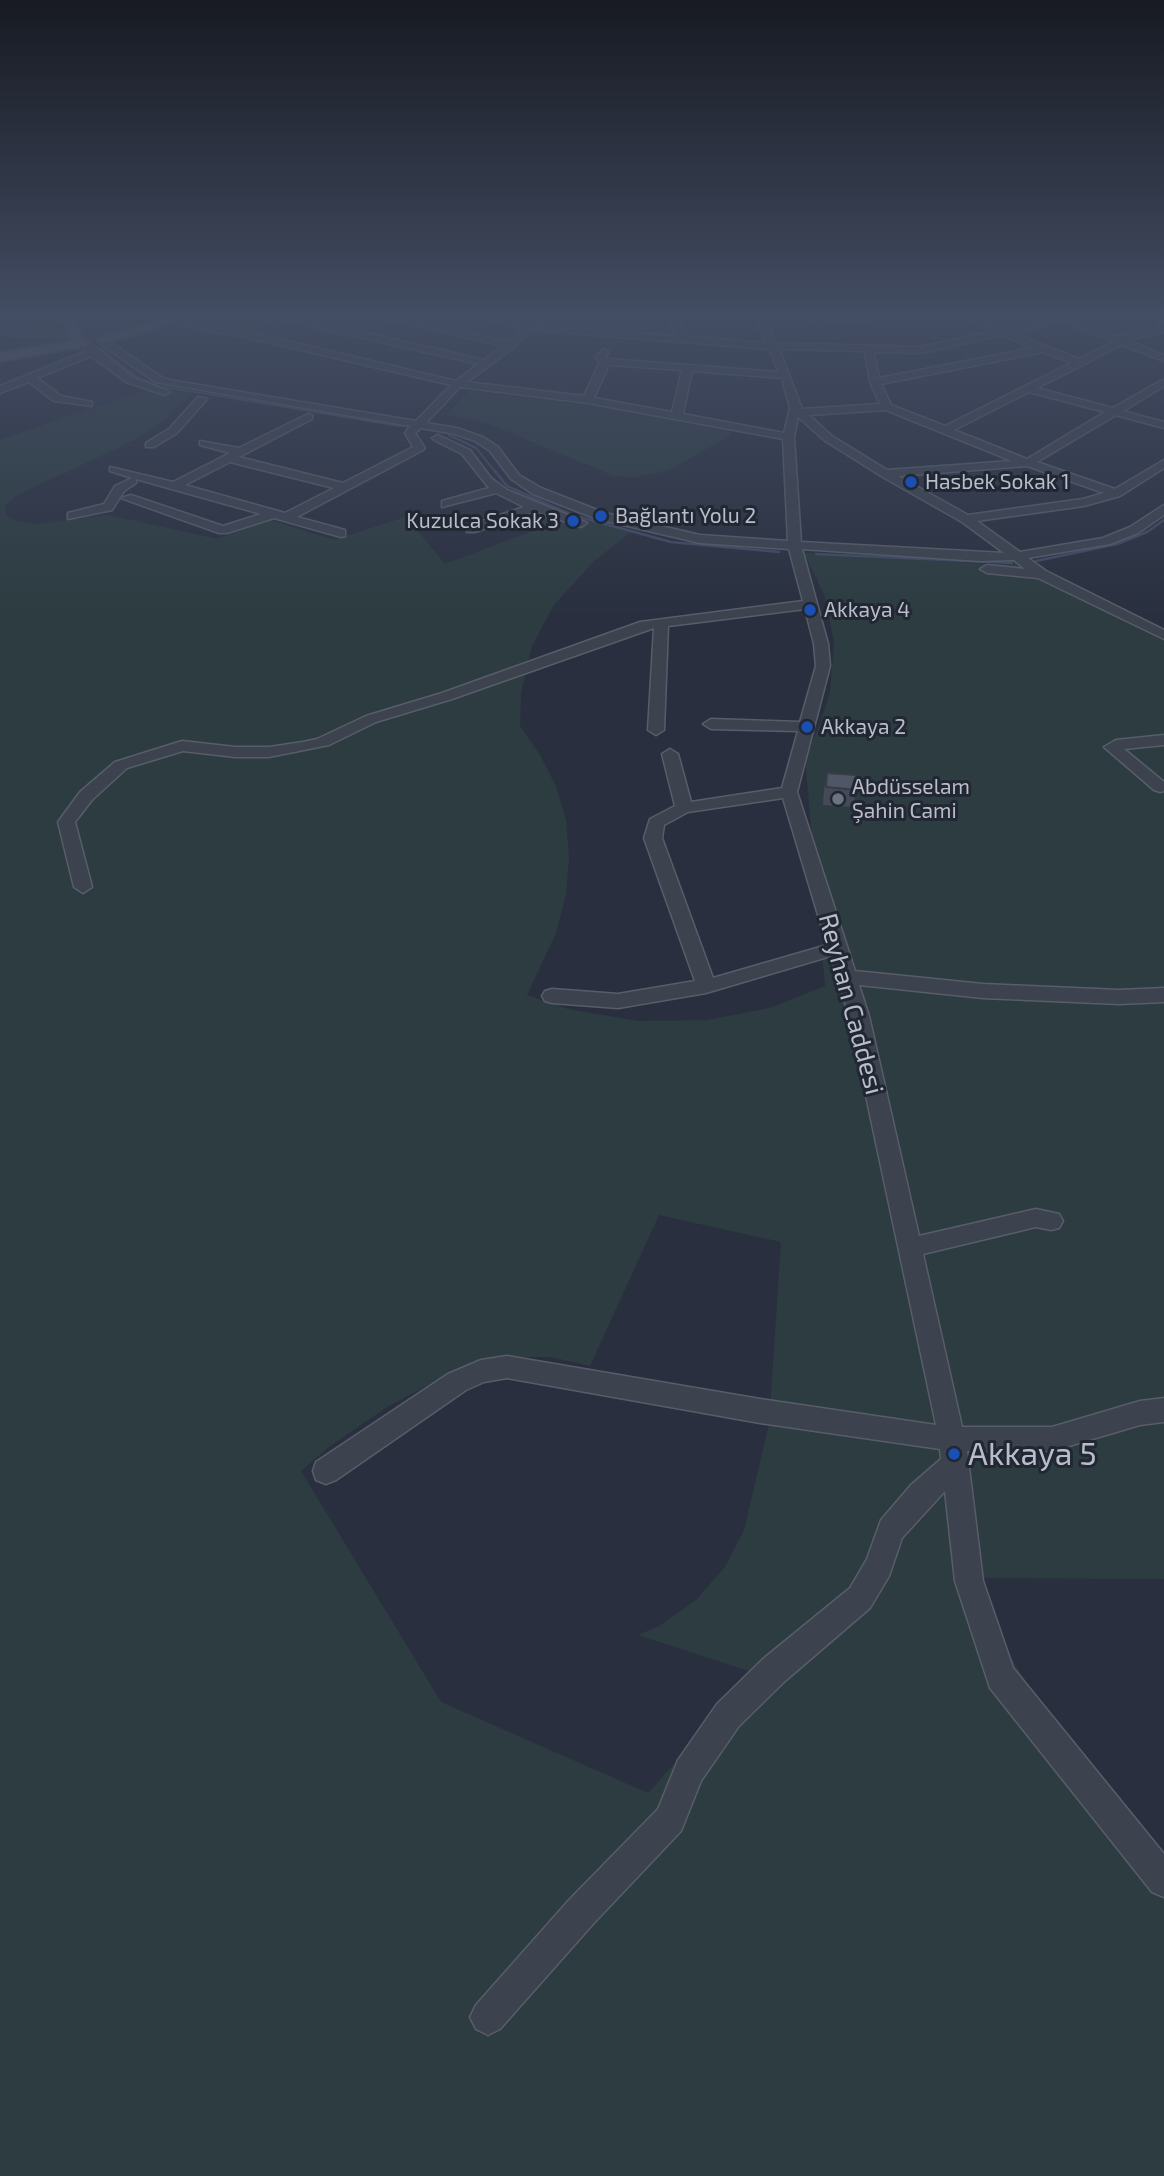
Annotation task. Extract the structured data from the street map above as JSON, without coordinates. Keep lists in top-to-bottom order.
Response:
{
  "streets": {
    "street": ["Reyhan Caddesi"]
  },
  "places": [
    "Hasbek Sokak 1",
    "Bağlantı Yolu 2",
    "Kuzulca Sokak 3",
    "Akkaya 4",
    "Akkaya 2",
    "Abdüsselam Şahin Cami",
    "Akkaya 5"
  ]
}
